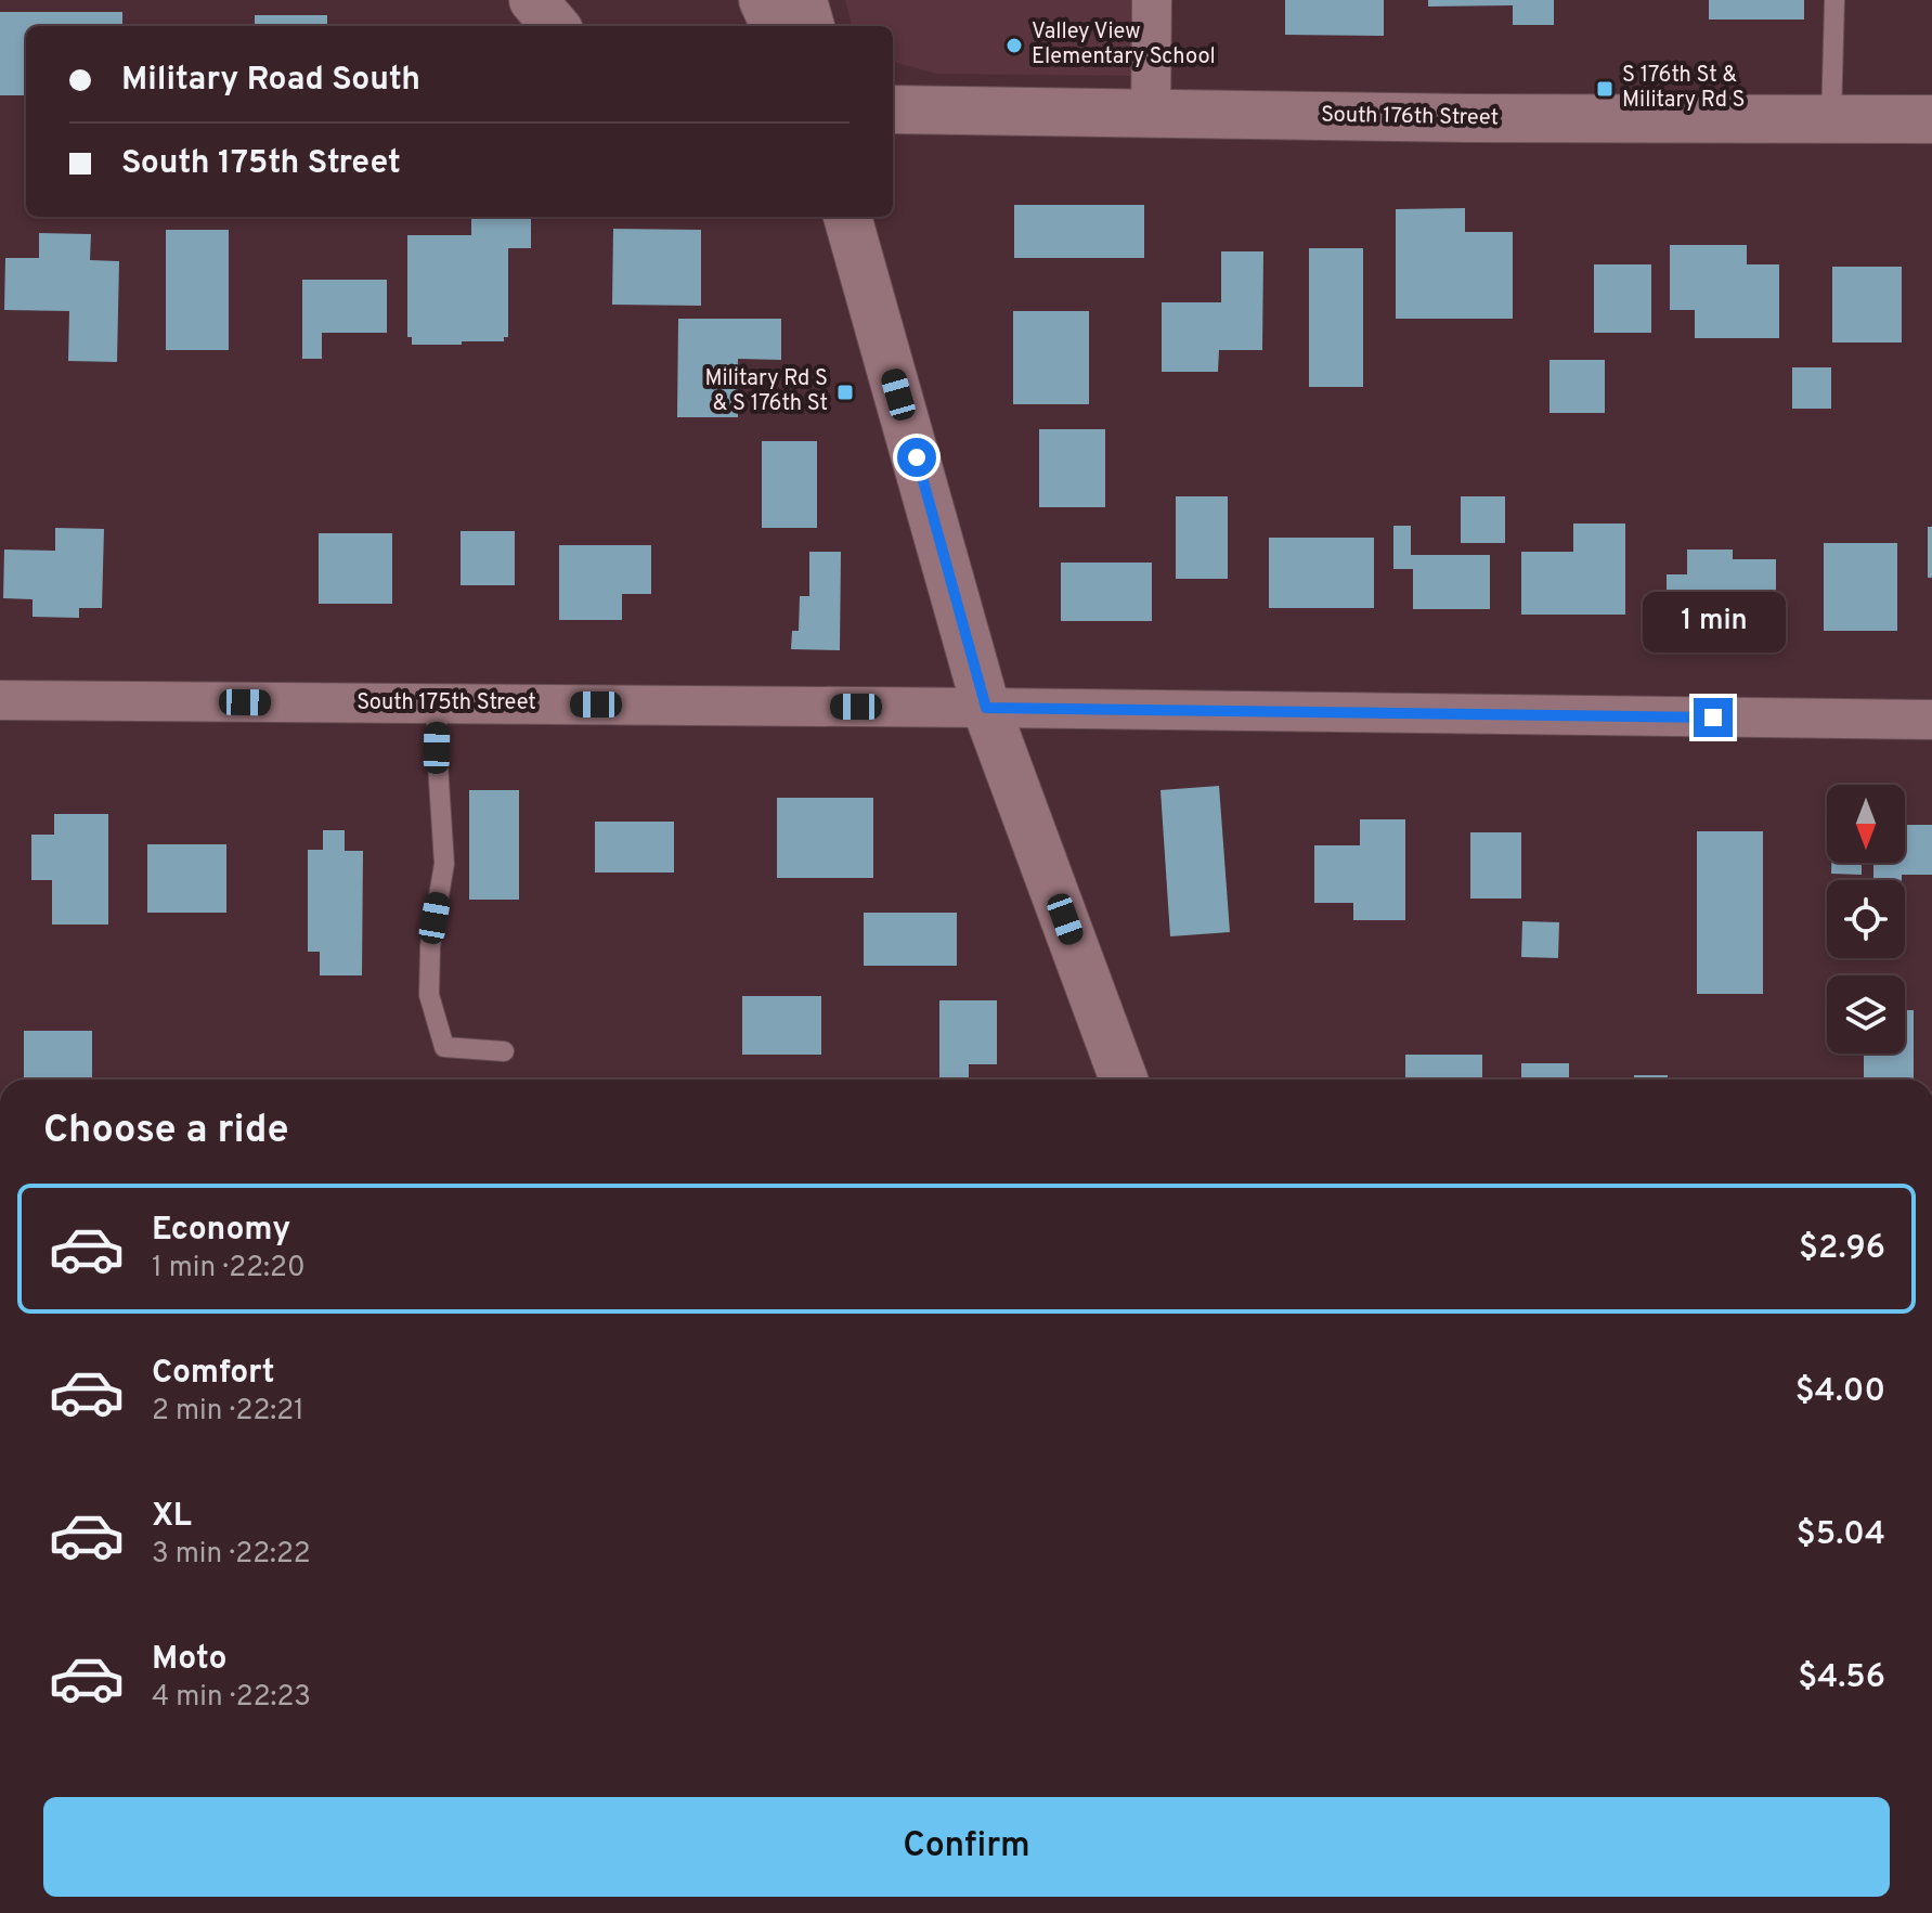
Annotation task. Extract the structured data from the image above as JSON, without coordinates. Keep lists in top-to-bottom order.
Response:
{
  "streets": {
    "street": ["South 176th Street", "South 175th Street"]
  },
  "places": {
    "other": ["Valley View Elementary School"],
    "transit": ["S 176th St & Military Rd S", "Military Rd S & S 176th St"]
  },
  "north": "bottom",
  "page": {
    "banner": ["Military Road South", "South 175th Street"],
    "bubble": "1 min",
    "heading": "Choose a ride",
    "list": [
      {
        "name": "Economy",
        "note": "1 min · 22:20",
        "value": "$2.96"
      },
      {
        "name": "Comfort",
        "note": "2 min · 22:21",
        "value": "$4.00"
      },
      {
        "name": "XL",
        "note": "3 min · 22:22",
        "value": "$5.04"
      },
      {
        "name": "Moto",
        "note": "4 min · 22:23",
        "value": "$4.56"
      }
    ],
    "buttons": "Confirm"
  }
}
